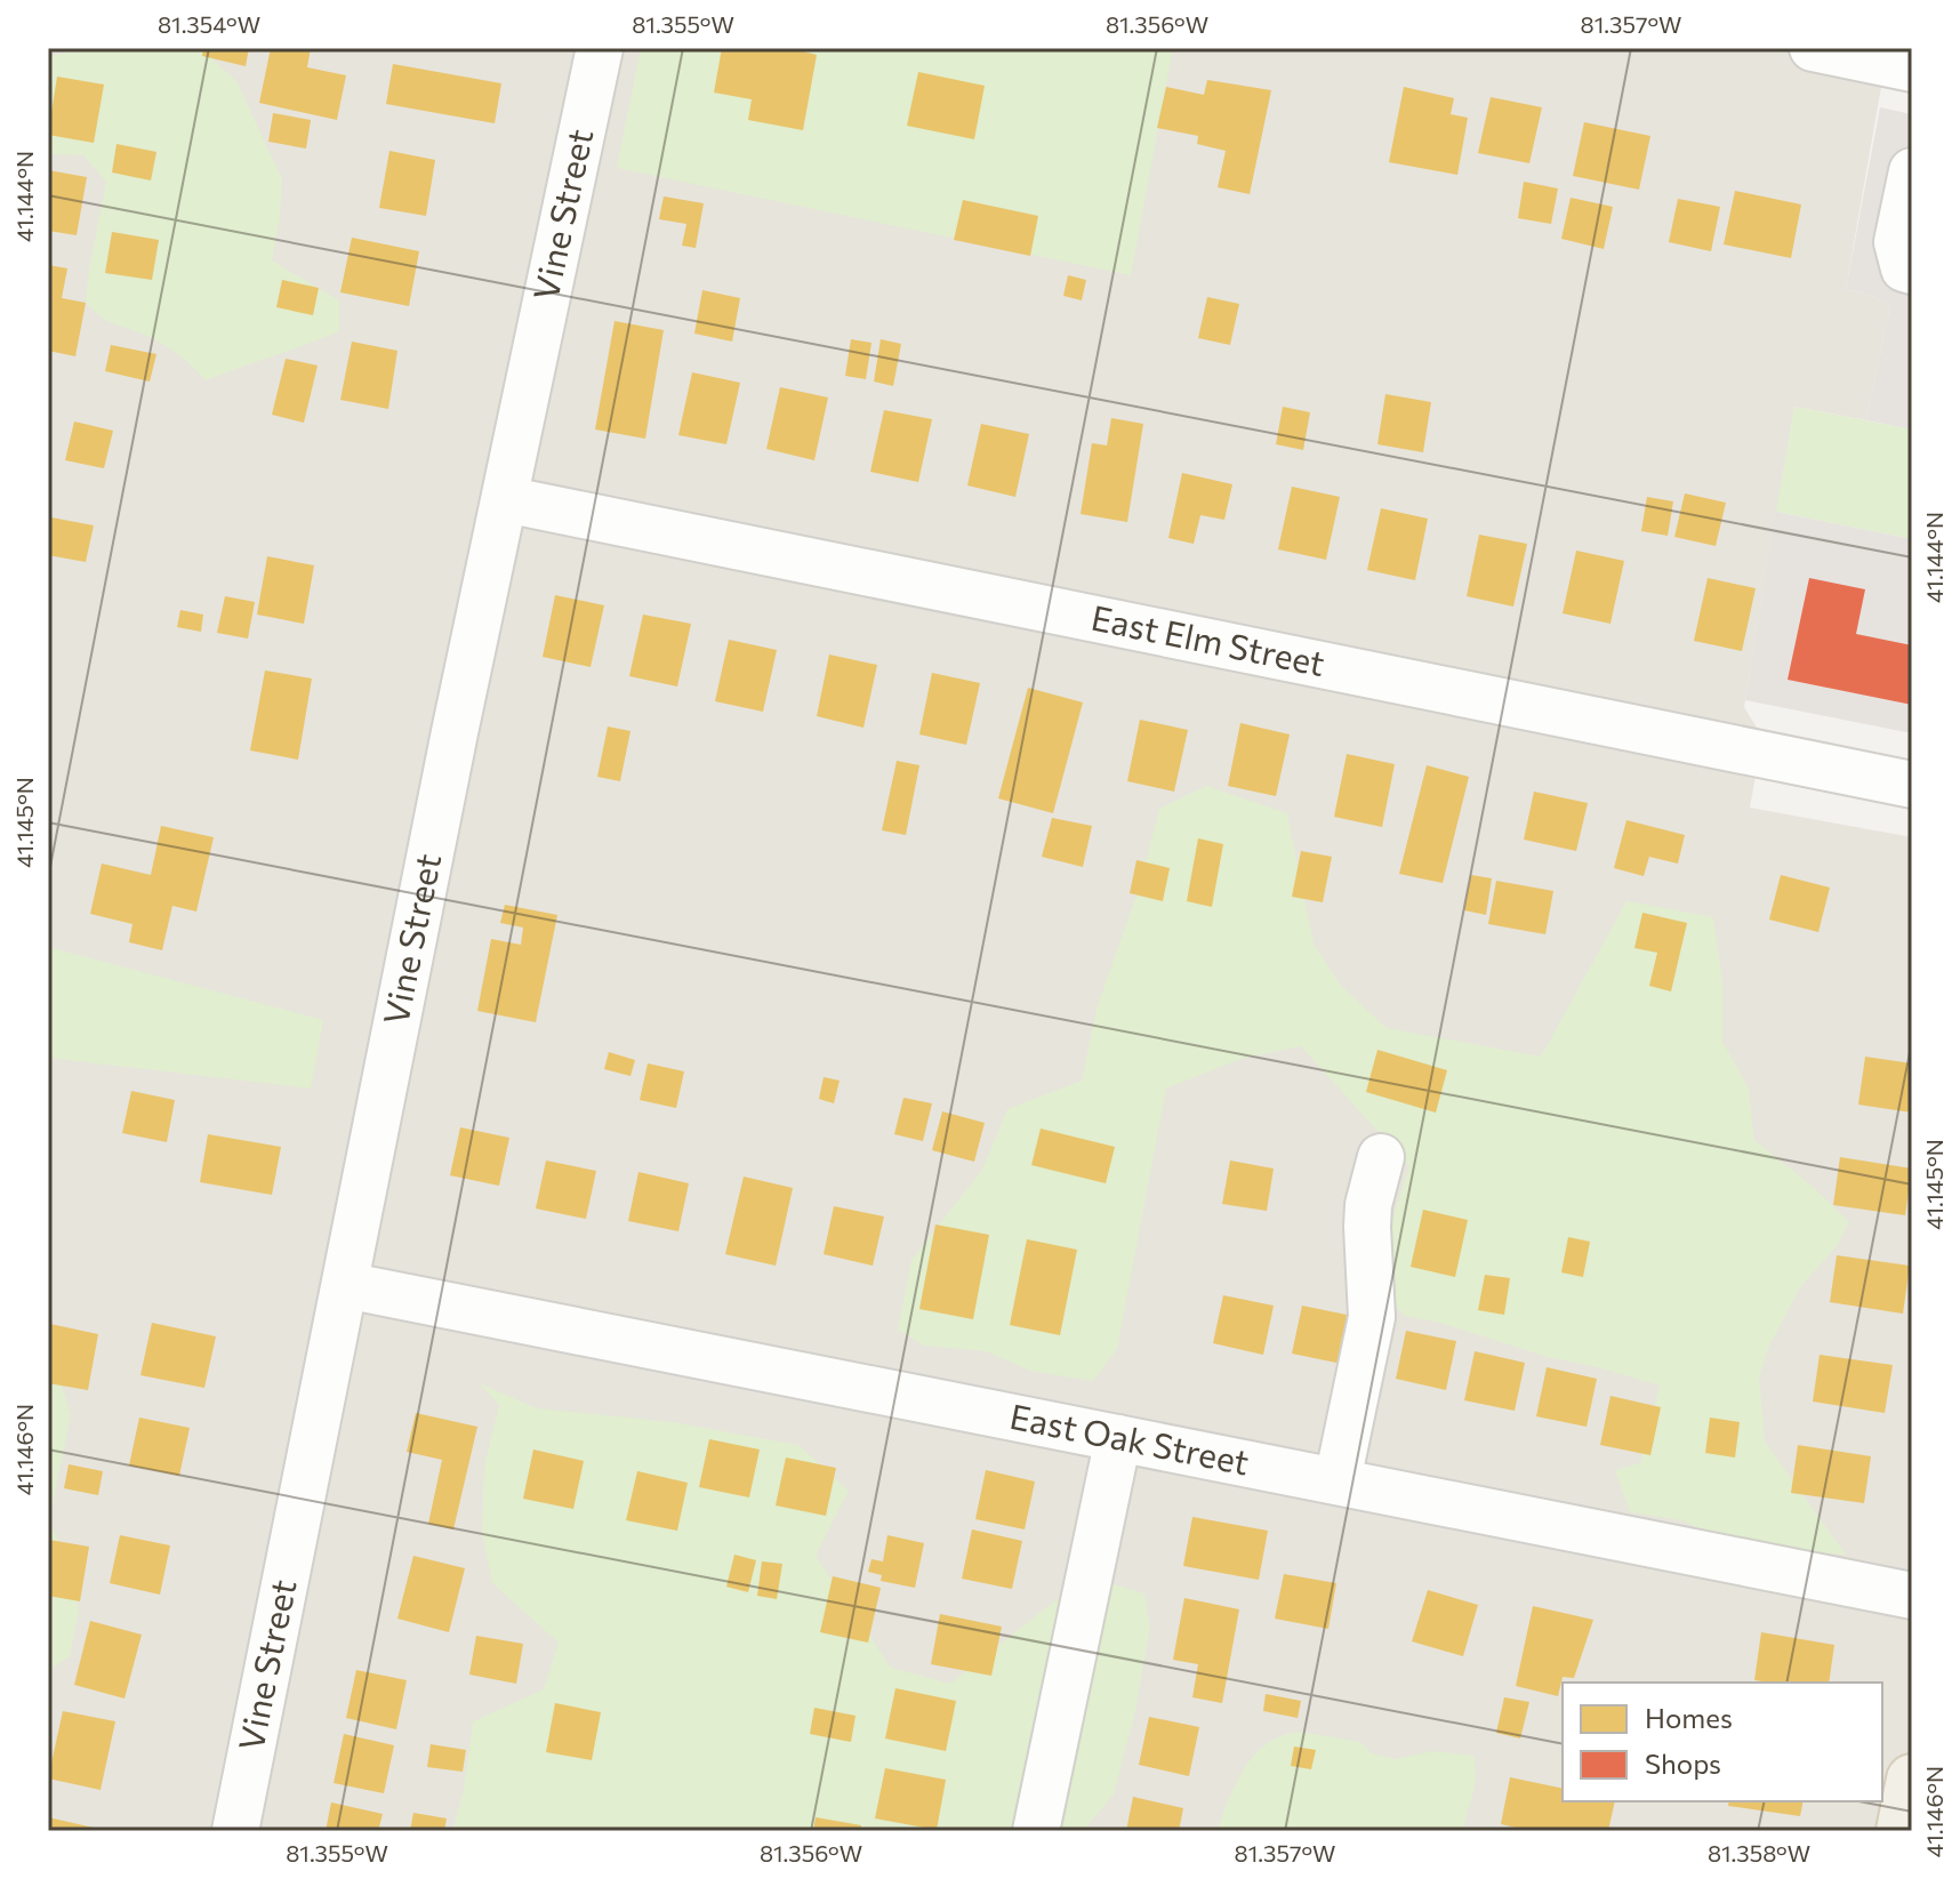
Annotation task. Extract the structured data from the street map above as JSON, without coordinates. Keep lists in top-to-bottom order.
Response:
{
  "streets": {
    "street": ["Vine Street", "East Elm Street", "East Oak Street"]
  },
  "crossings": [
    ["Vine Street", "East Elm Street"],
    ["Vine Street", "East Oak Street"]
  ],
  "legend": ["Homes", "Shops"],
  "coordinates": [
    "81.354°W",
    "81.355°W",
    "81.356°W",
    "81.357°W",
    "41.144°N",
    "41.145°N",
    "41.146°N",
    "81.358°W"
  ]
}
